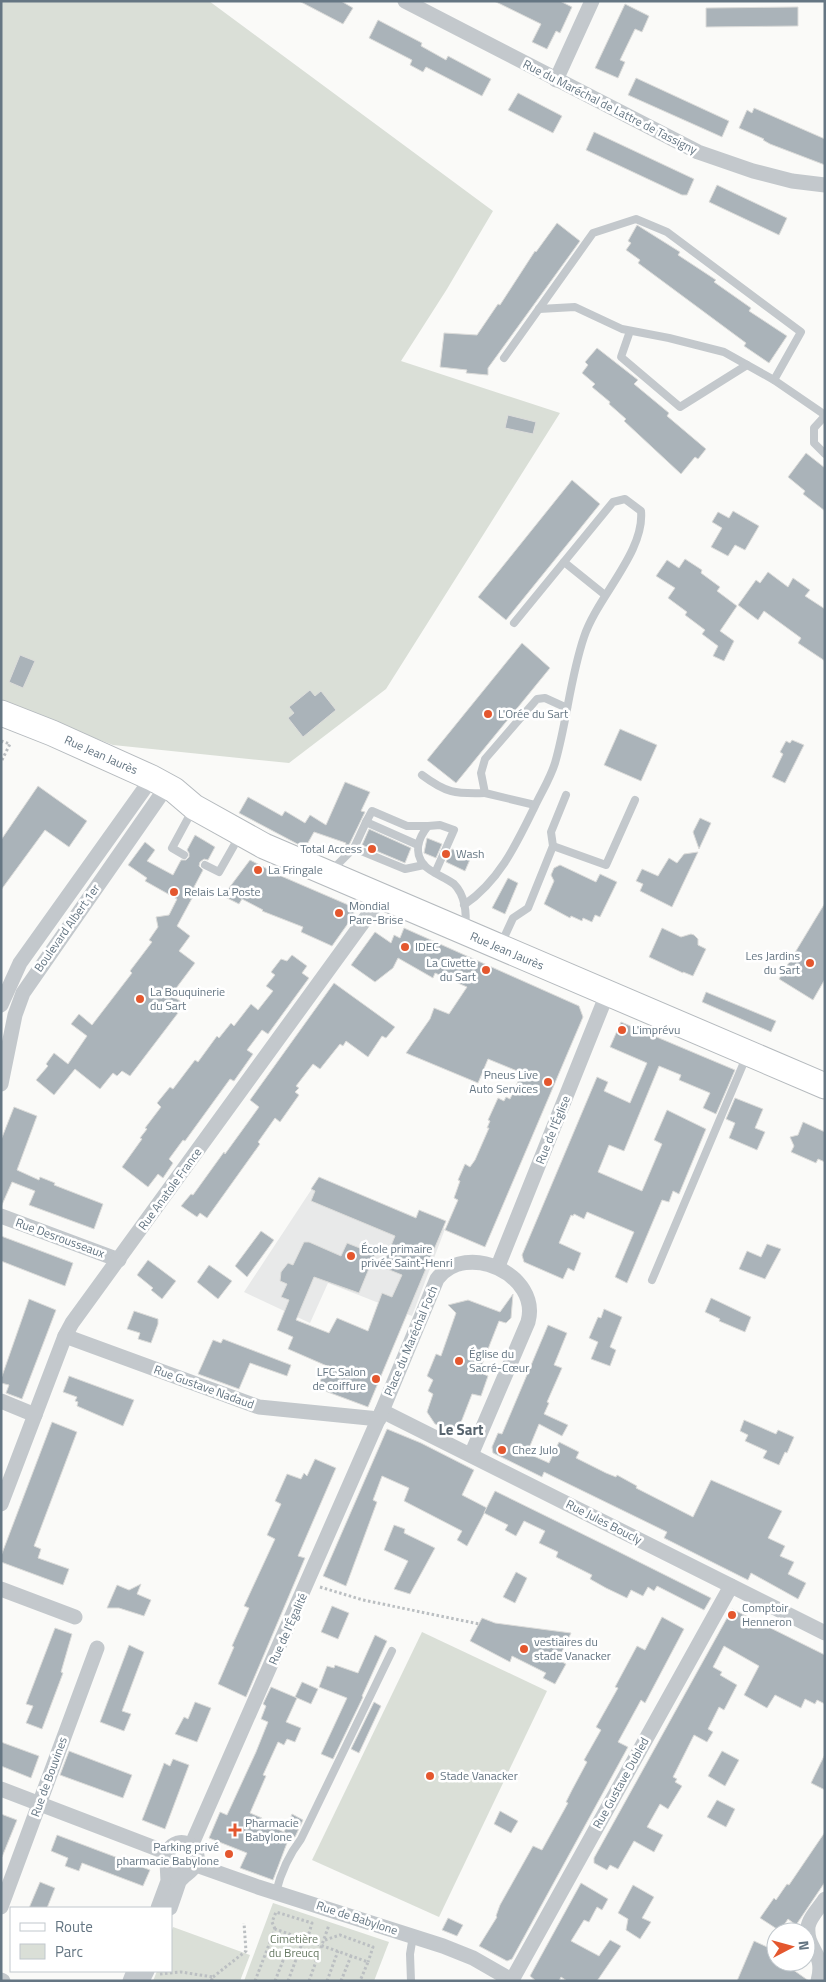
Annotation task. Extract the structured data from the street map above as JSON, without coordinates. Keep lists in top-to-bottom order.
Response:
{
  "streets": {
    "main road": ["Rue Jean Jaurès"],
    "street": [
      "Rue du Maréchal de Lattre de Tassigny",
      "Boulevard Albert 1er",
      "Rue de l'Église",
      "Rue Anatole France",
      "Rue Desrousseaux",
      "Place du Maréchal Foch",
      "Rue Gustave Nadaud",
      "Rue Jules Boucly",
      "Rue de l'Égalité",
      "Rue de Bouvines",
      "Rue Gustave Dubled",
      "Rue de Babylone"
    ]
  },
  "crossings": [
    ["Rue Jean Jaurès", "Boulevard Albert 1er"],
    ["Rue Jean Jaurès", "Rue de l'Église"],
    ["Rue Jean Jaurès", "Rue Anatole France"],
    ["Rue de l'Église", "Place du Maréchal Foch"],
    ["Rue Anatole France", "Rue Desrousseaux"],
    ["Rue Anatole France", "Rue Gustave Nadaud"],
    ["Place du Maréchal Foch", "Rue Gustave Nadaud"],
    ["Place du Maréchal Foch", "Rue Jules Boucly"],
    ["Place du Maréchal Foch", "Rue de l'Égalité"],
    ["Rue Gustave Nadaud", "Rue Jules Boucly"],
    ["Rue Gustave Nadaud", "Rue de l'Égalité"],
    ["Rue Jules Boucly", "Rue de l'Égalité"],
    ["Rue Jules Boucly", "Rue Gustave Dubled"],
    ["Rue de l'Égalité", "Rue de Babylone"],
    ["Rue Gustave Dubled", "Rue de Babylone"]
  ],
  "districts": ["Le Sart"],
  "parks": ["Cimetière du Breucq"],
  "places": {
    "other": [
      "L'Orée du Sart",
      "Total Access",
      "Wash",
      "La Fringale",
      "Relais La Poste",
      "Mondial Pare-Brise",
      "IDEC",
      "Les Jardins du Sart",
      "La Civette du Sart",
      "La Bouquinerie du Sart",
      "L'imprévu",
      "Pneus Live Auto Services",
      "École primaire privée Saint-Henri",
      "Église du Sacré-Cœur",
      "LFC Salon de coiffure",
      "Chez Julo",
      "Comptoir Henneron",
      "vestiaires du stade Vanacker",
      "Stade Vanacker",
      "Parking privé pharmacie Babylone"
    ],
    "health": ["Pharmacie Babylone"]
  },
  "legend": ["Route", "Parc"],
  "north": "right"
}
